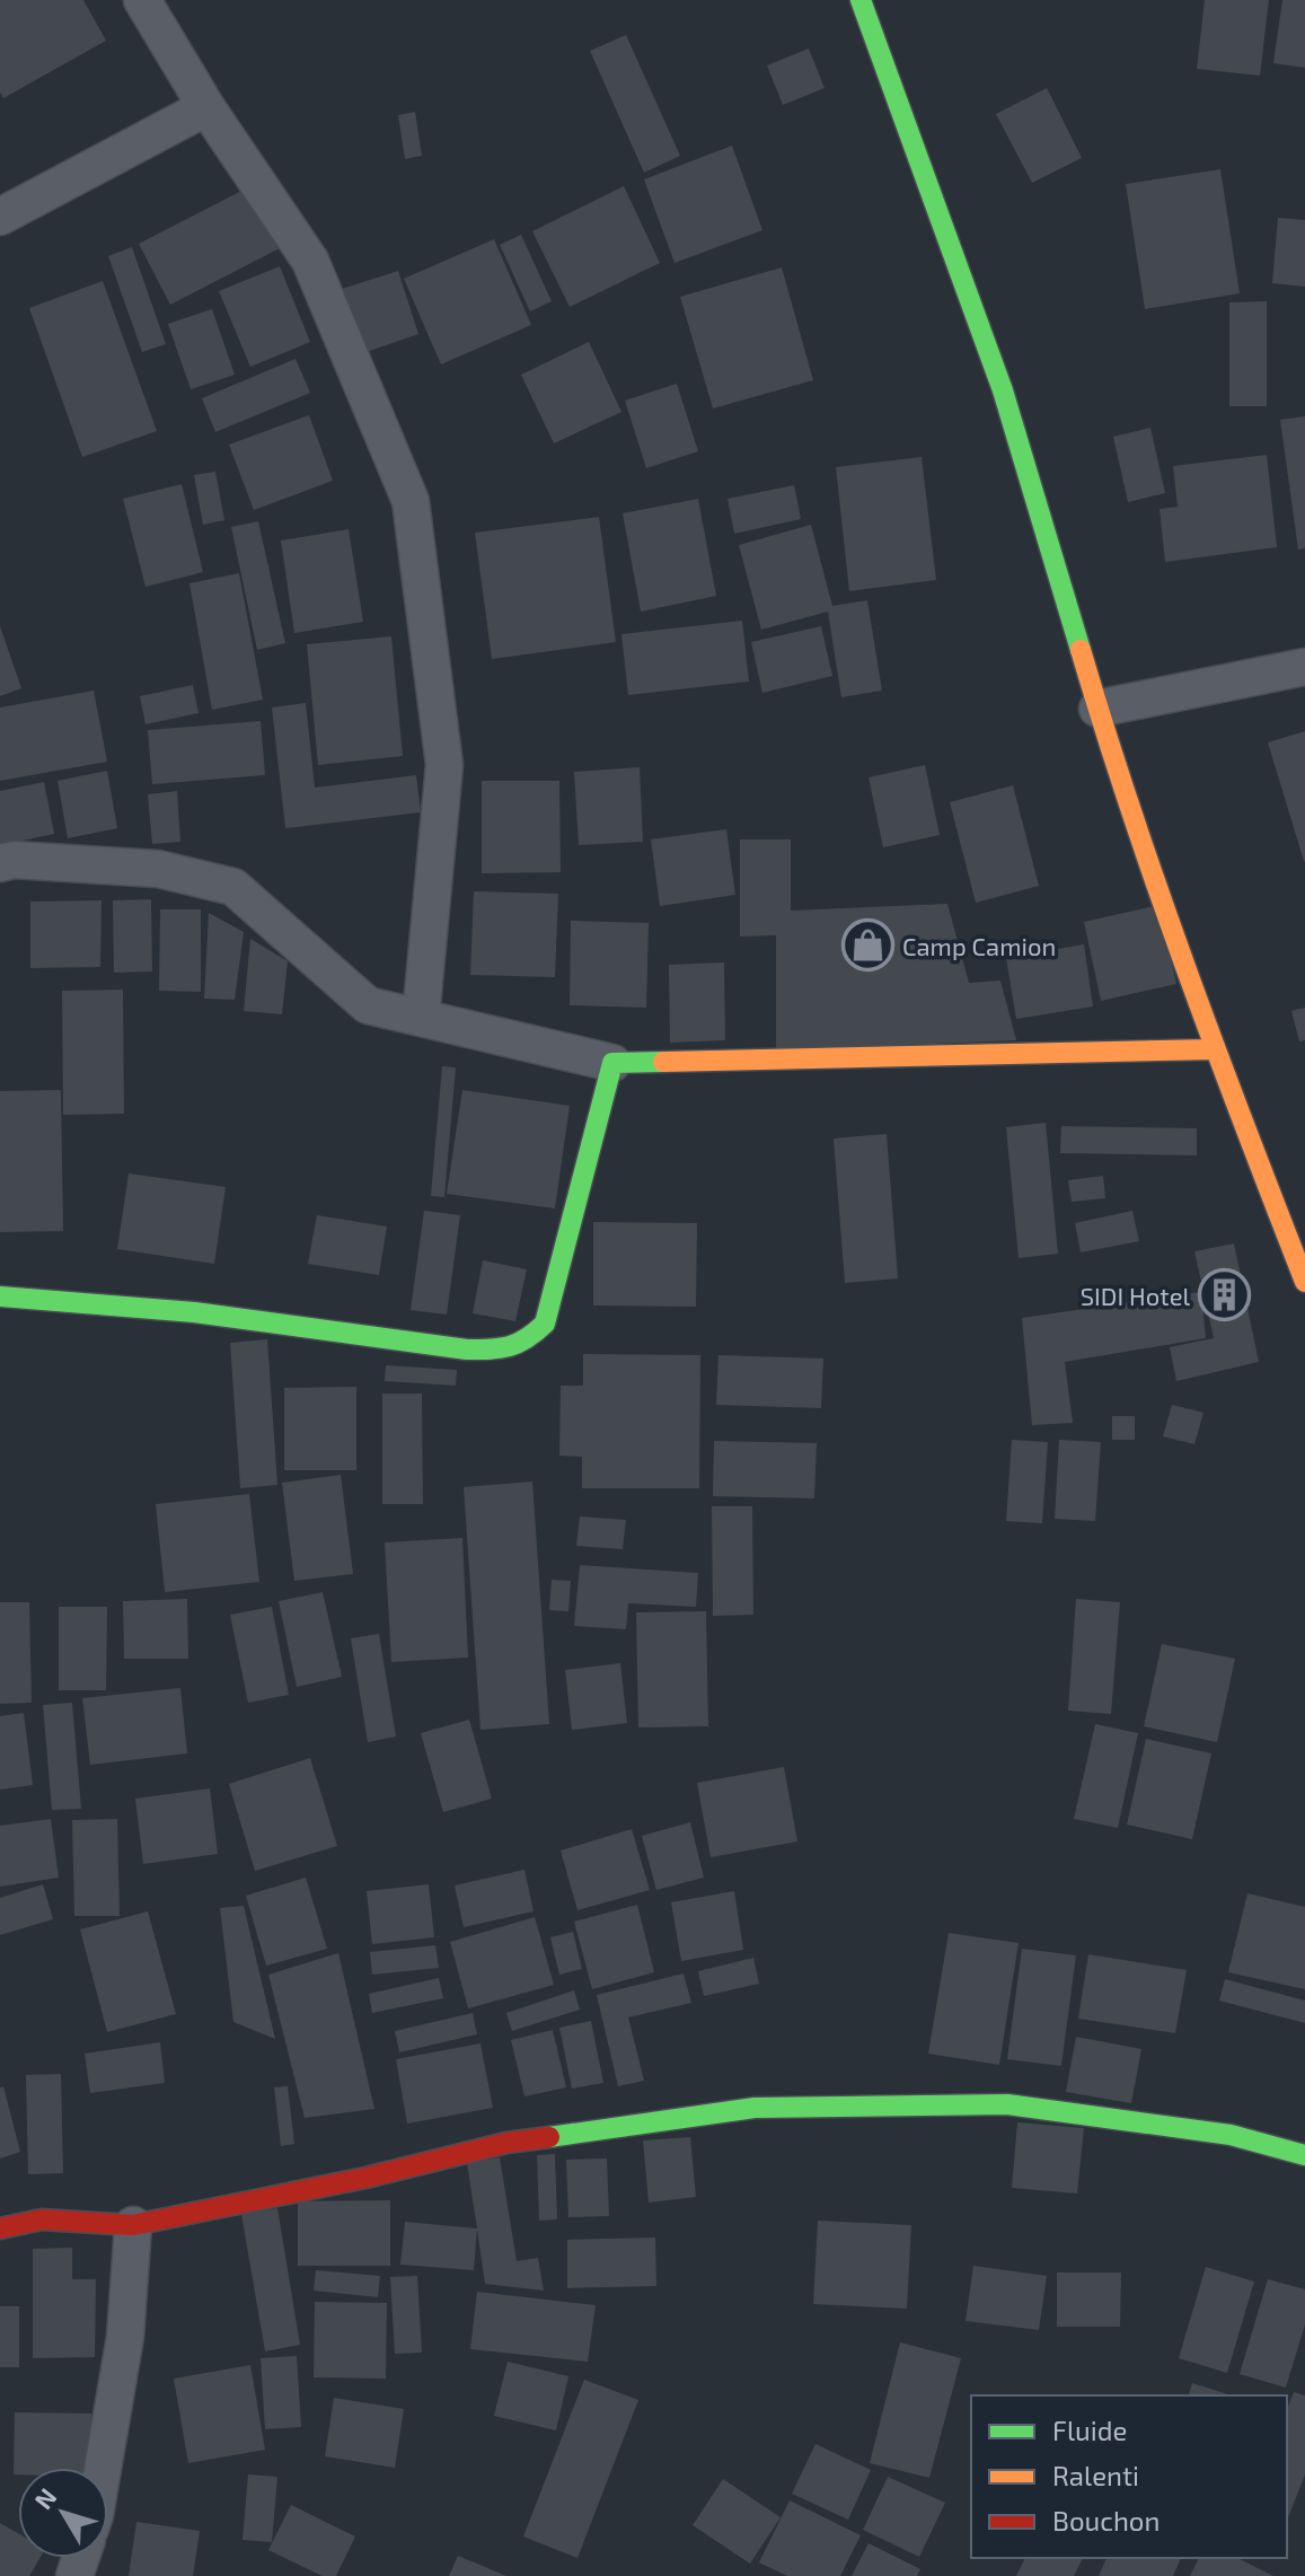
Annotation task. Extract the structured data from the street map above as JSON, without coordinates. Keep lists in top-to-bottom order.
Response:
{
  "places": {
    "shop": ["Camp Camion"],
    "building": ["SIDI Hotel"]
  },
  "legend": ["Fluide", "Ralenti", "Bouchon"],
  "north": "top left"
}
